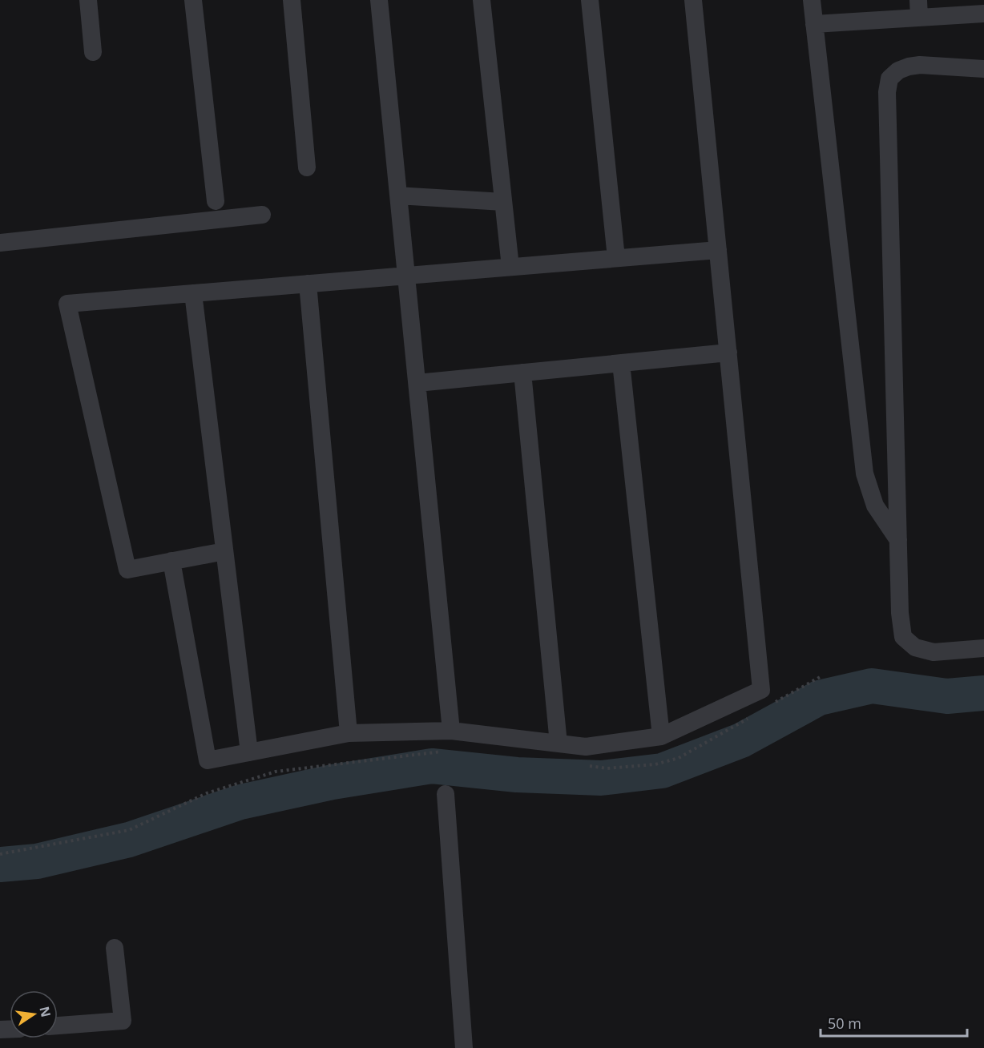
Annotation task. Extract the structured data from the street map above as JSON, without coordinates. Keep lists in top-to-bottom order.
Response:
{
  "scale_bar": "50 m",
  "north": "right"
}
